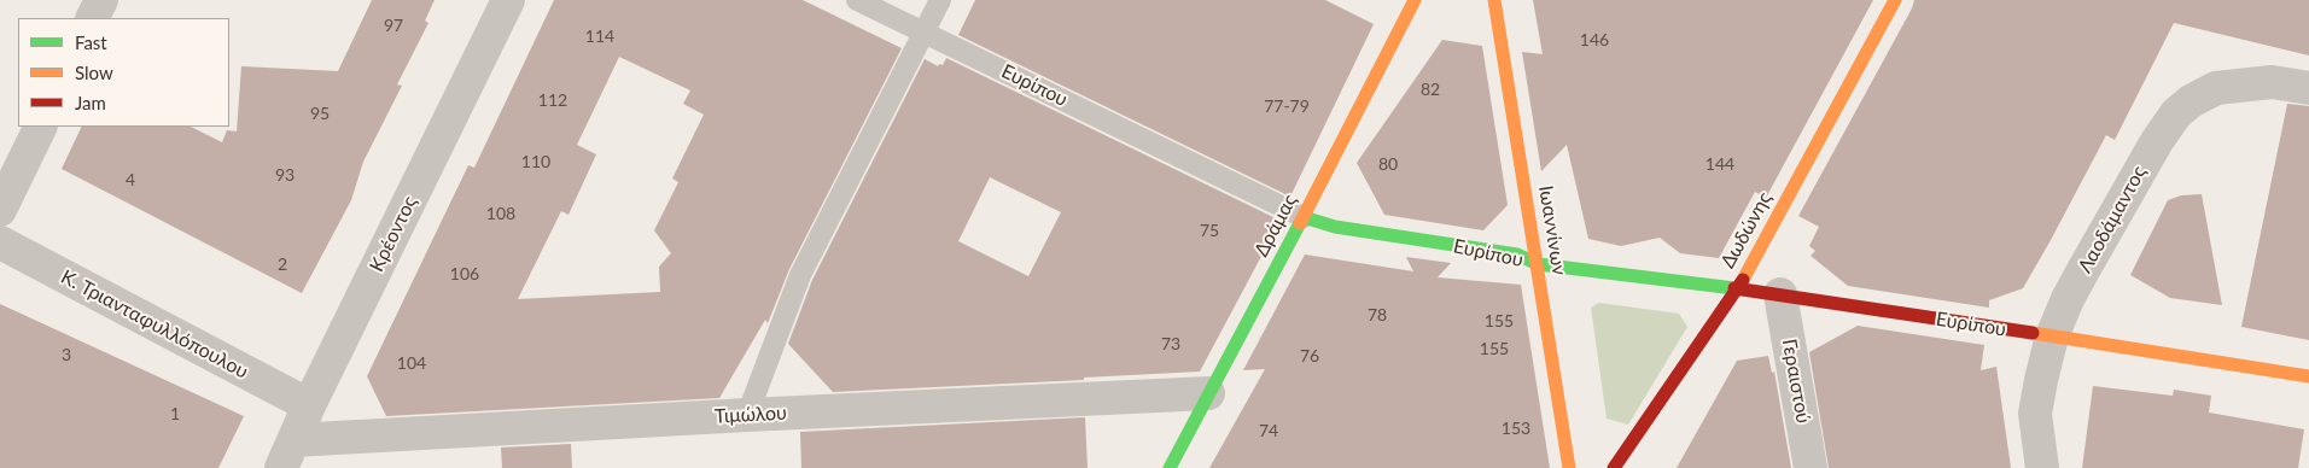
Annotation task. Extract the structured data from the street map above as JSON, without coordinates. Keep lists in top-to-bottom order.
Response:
{
  "streets": {
    "street": [
      "Ευρίπου",
      "Λαοδάμαντος",
      "Δράμας",
      "Ιωαννίνων",
      "Δωδώνης",
      "Κρέοντος",
      "Κ. Τριανταφυλλόπουλου",
      "Γεραιστού",
      "Τιμώλου"
    ]
  },
  "crossings": [
    ["Ευρίπου", "Λαοδάμαντος"],
    ["Ευρίπου", "Δράμας"],
    ["Ευρίπου", "Ιωαννίνων"],
    ["Ευρίπου", "Δωδώνης"],
    ["Ευρίπου", "Γεραιστού"],
    ["Δράμας", "Τιμώλου"],
    ["Κρέοντος", "Κ. Τριανταφυλλόπουλου"],
    ["Κρέοντος", "Τιμώλου"]
  ],
  "house_numbers": [
    "97",
    "114",
    "146",
    "82",
    "112",
    "77-79",
    "95",
    "110",
    "80",
    "144",
    "93",
    "4",
    "108",
    "75",
    "2",
    "106",
    "78",
    "155",
    "73",
    "155",
    "3",
    "76",
    "104",
    "1",
    "153",
    "74"
  ],
  "legend": ["Fast", "Slow", "Jam"]
}
